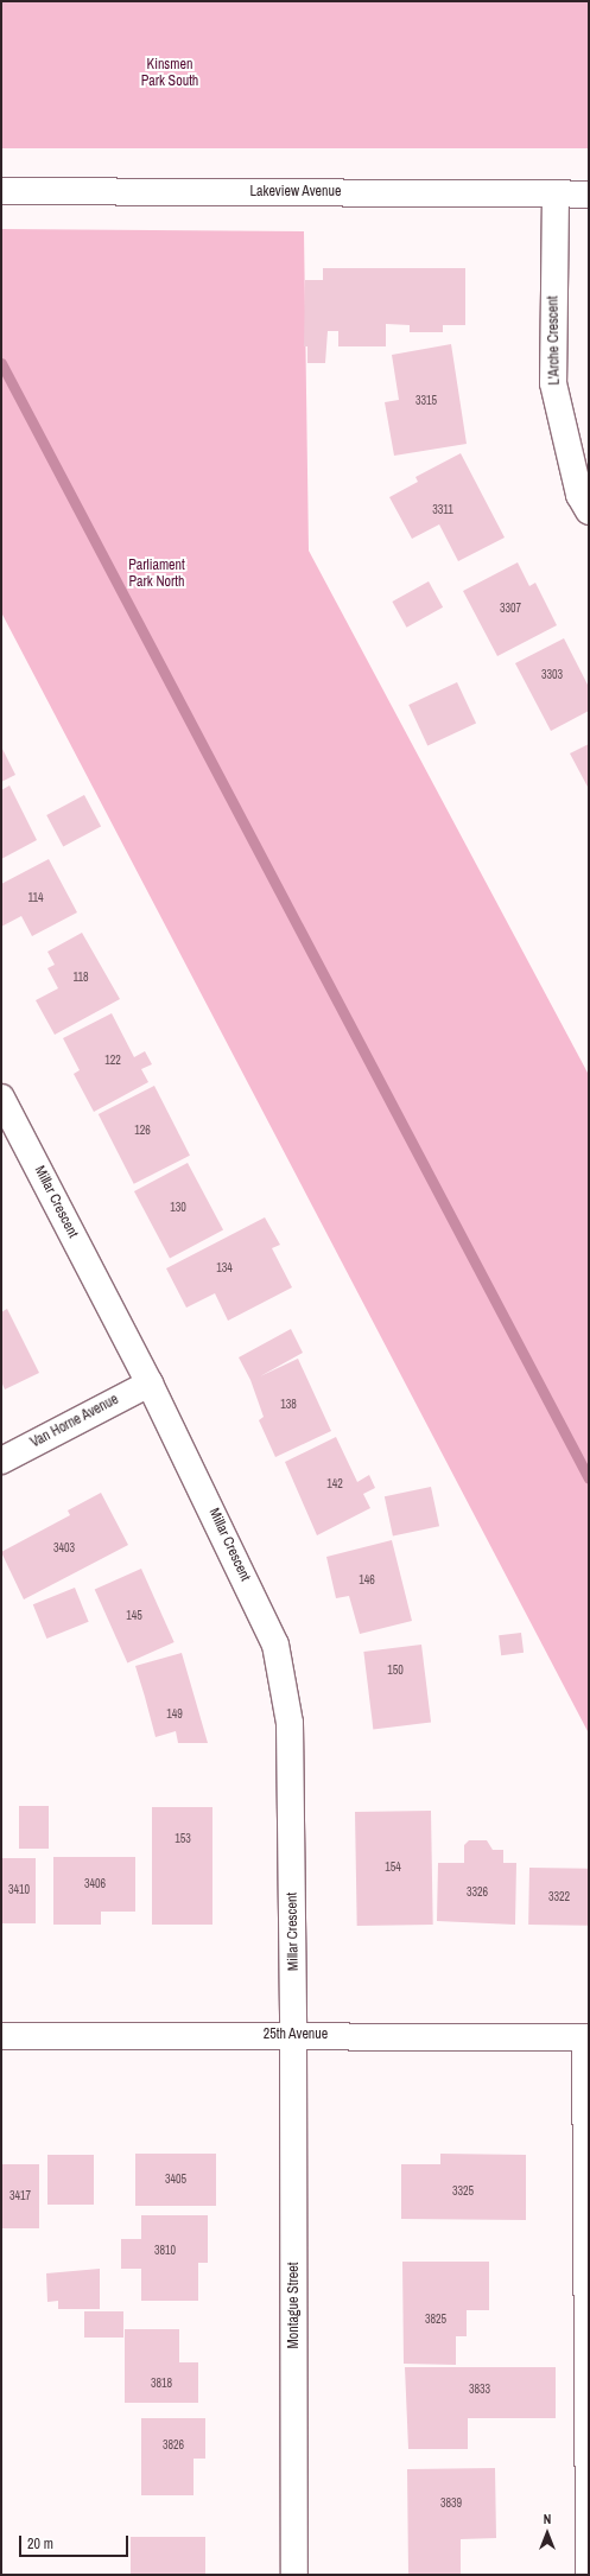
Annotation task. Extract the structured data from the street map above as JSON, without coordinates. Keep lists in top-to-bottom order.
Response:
{
  "streets": {
    "street": [
      "Lakeview Avenue",
      "L'Arche Crescent",
      "Millar Crescent",
      "Van Horne Avenue",
      "25th Avenue",
      "Montague Street"
    ]
  },
  "crossings": [
    ["Lakeview Avenue", "L'Arche Crescent"],
    ["Millar Crescent", "Van Horne Avenue"],
    ["Millar Crescent", "25th Avenue"],
    ["Millar Crescent", "Montague Street"],
    ["25th Avenue", "Montague Street"]
  ],
  "parks": ["Kinsmen Park South", "Parliament Park North"],
  "house_numbers": [
    "3315",
    "3311",
    "3307",
    "3303",
    "114",
    "118",
    "122",
    "126",
    "130",
    "134",
    "138",
    "142",
    "3403",
    "146",
    "145",
    "150",
    "149",
    "153",
    "154",
    "3406",
    "3410",
    "3326",
    "3322",
    "3405",
    "3325",
    "3417",
    "3810",
    "3825",
    "3818",
    "3833",
    "3826",
    "3839"
  ],
  "scale_bar": "20 m",
  "north": "top"
}
